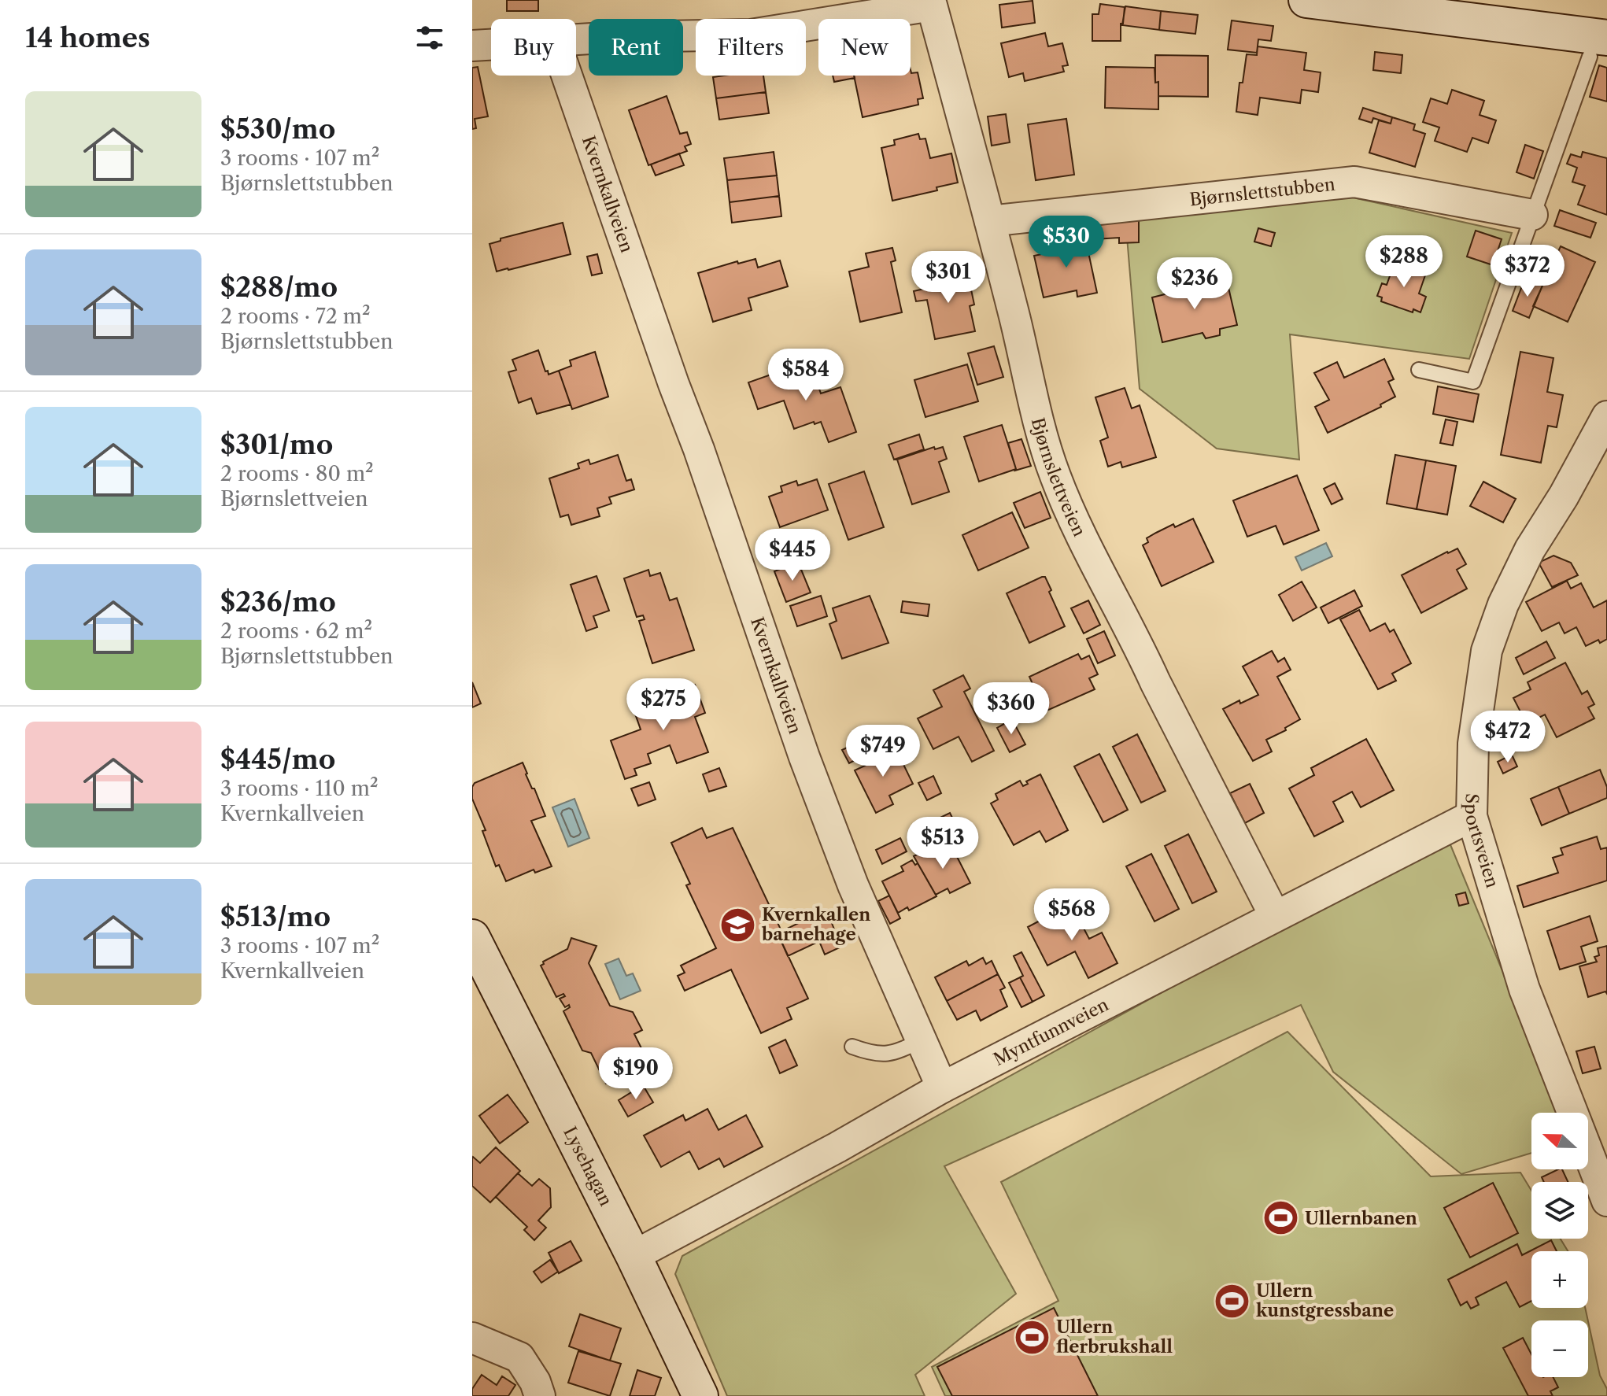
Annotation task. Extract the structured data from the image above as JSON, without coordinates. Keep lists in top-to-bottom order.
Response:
{
  "streets": {
    "street": [
      "Bjørnslettstubben",
      "Kvernkallveien",
      "Bjørnslettveien",
      "Sportsveien",
      "Myntfunnveien",
      "Lysehagan"
    ]
  },
  "crossings": [
    ["Bjørnslettstubben", "Bjørnslettveien"],
    ["Kvernkallveien", "Myntfunnveien"],
    ["Bjørnslettveien", "Myntfunnveien"],
    ["Sportsveien", "Myntfunnveien"],
    ["Myntfunnveien", "Lysehagan"]
  ],
  "places": {
    "school or university": ["Kvernkallen barnehage"],
    "sports": ["Ullernbanen", "Ullern kunstgressbane", "Ullern flerbrukshall"]
  },
  "north": "left",
  "page": {
    "heading": "14 homes",
    "chip": [
      "Buy",
      "Rent",
      "Filters",
      "New"
    ],
    "list": [
      {
        "name": "$530/mo",
        "note": "3 rooms · 107 m² · Bjørnslettstubben"
      },
      {
        "name": "$288/mo",
        "note": "2 rooms · 72 m² · Bjørnslettstubben"
      },
      {
        "name": "$301/mo",
        "note": "2 rooms · 80 m² · Bjørnslettveien"
      },
      {
        "name": "$236/mo",
        "note": "2 rooms · 62 m² · Bjørnslettstubben"
      },
      {
        "name": "$445/mo",
        "note": "3 rooms · 110 m² · Kvernkallveien"
      },
      {
        "name": "$513/mo",
        "note": "3 rooms · 107 m² · Kvernkallveien"
      }
    ],
    "price": [
      "$530",
      "$288",
      "$372",
      "$301",
      "$236",
      "$584",
      "$445",
      "$275",
      "$360",
      "$472",
      "$749",
      "$513",
      "$568",
      "$190"
    ],
    "map_buttons": ["+", "−"]
  }
}
